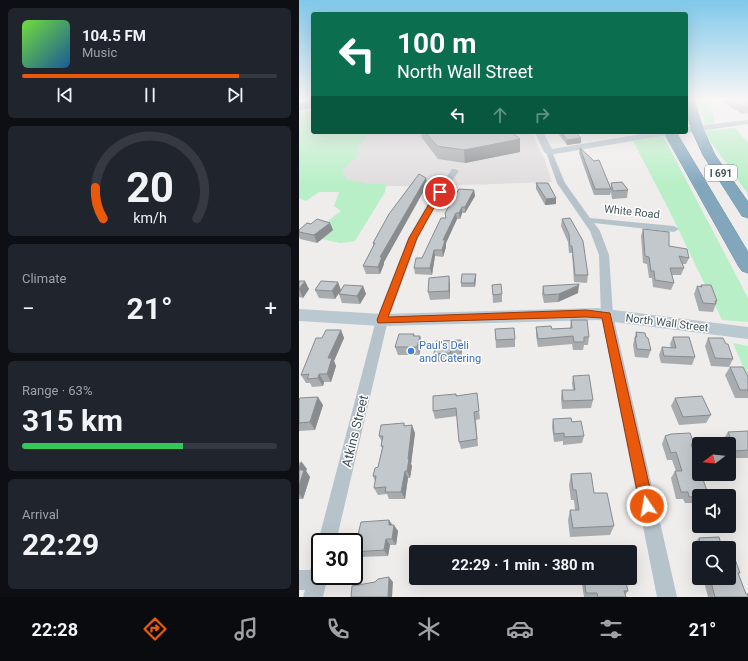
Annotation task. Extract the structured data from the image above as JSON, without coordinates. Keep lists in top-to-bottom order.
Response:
{
  "streets": {
    "highway": ["I 691"],
    "street": ["White Road", "North Wall Street", "Atkins Street"]
  },
  "crossings": [
    ["North Wall Street", "Atkins Street"]
  ],
  "places": ["Paul's Deli and Catering"],
  "north": "left",
  "page": {
    "turn": ["100 m", "North Wall Street"],
    "song": ["104.5 FM", "Music"],
    "tile": [
      "Climate",
      ["Range · 63%", "315 km"],
      ["Arrival", "22:29"]
    ],
    "heat": ["−", "21°", "+"],
    "limit": "30",
    "trip": "22:29 · 1 min · 380 m",
    "tabs": ["22:28", "21°"],
    "gauge": ["20", "km/h"]
  }
}
